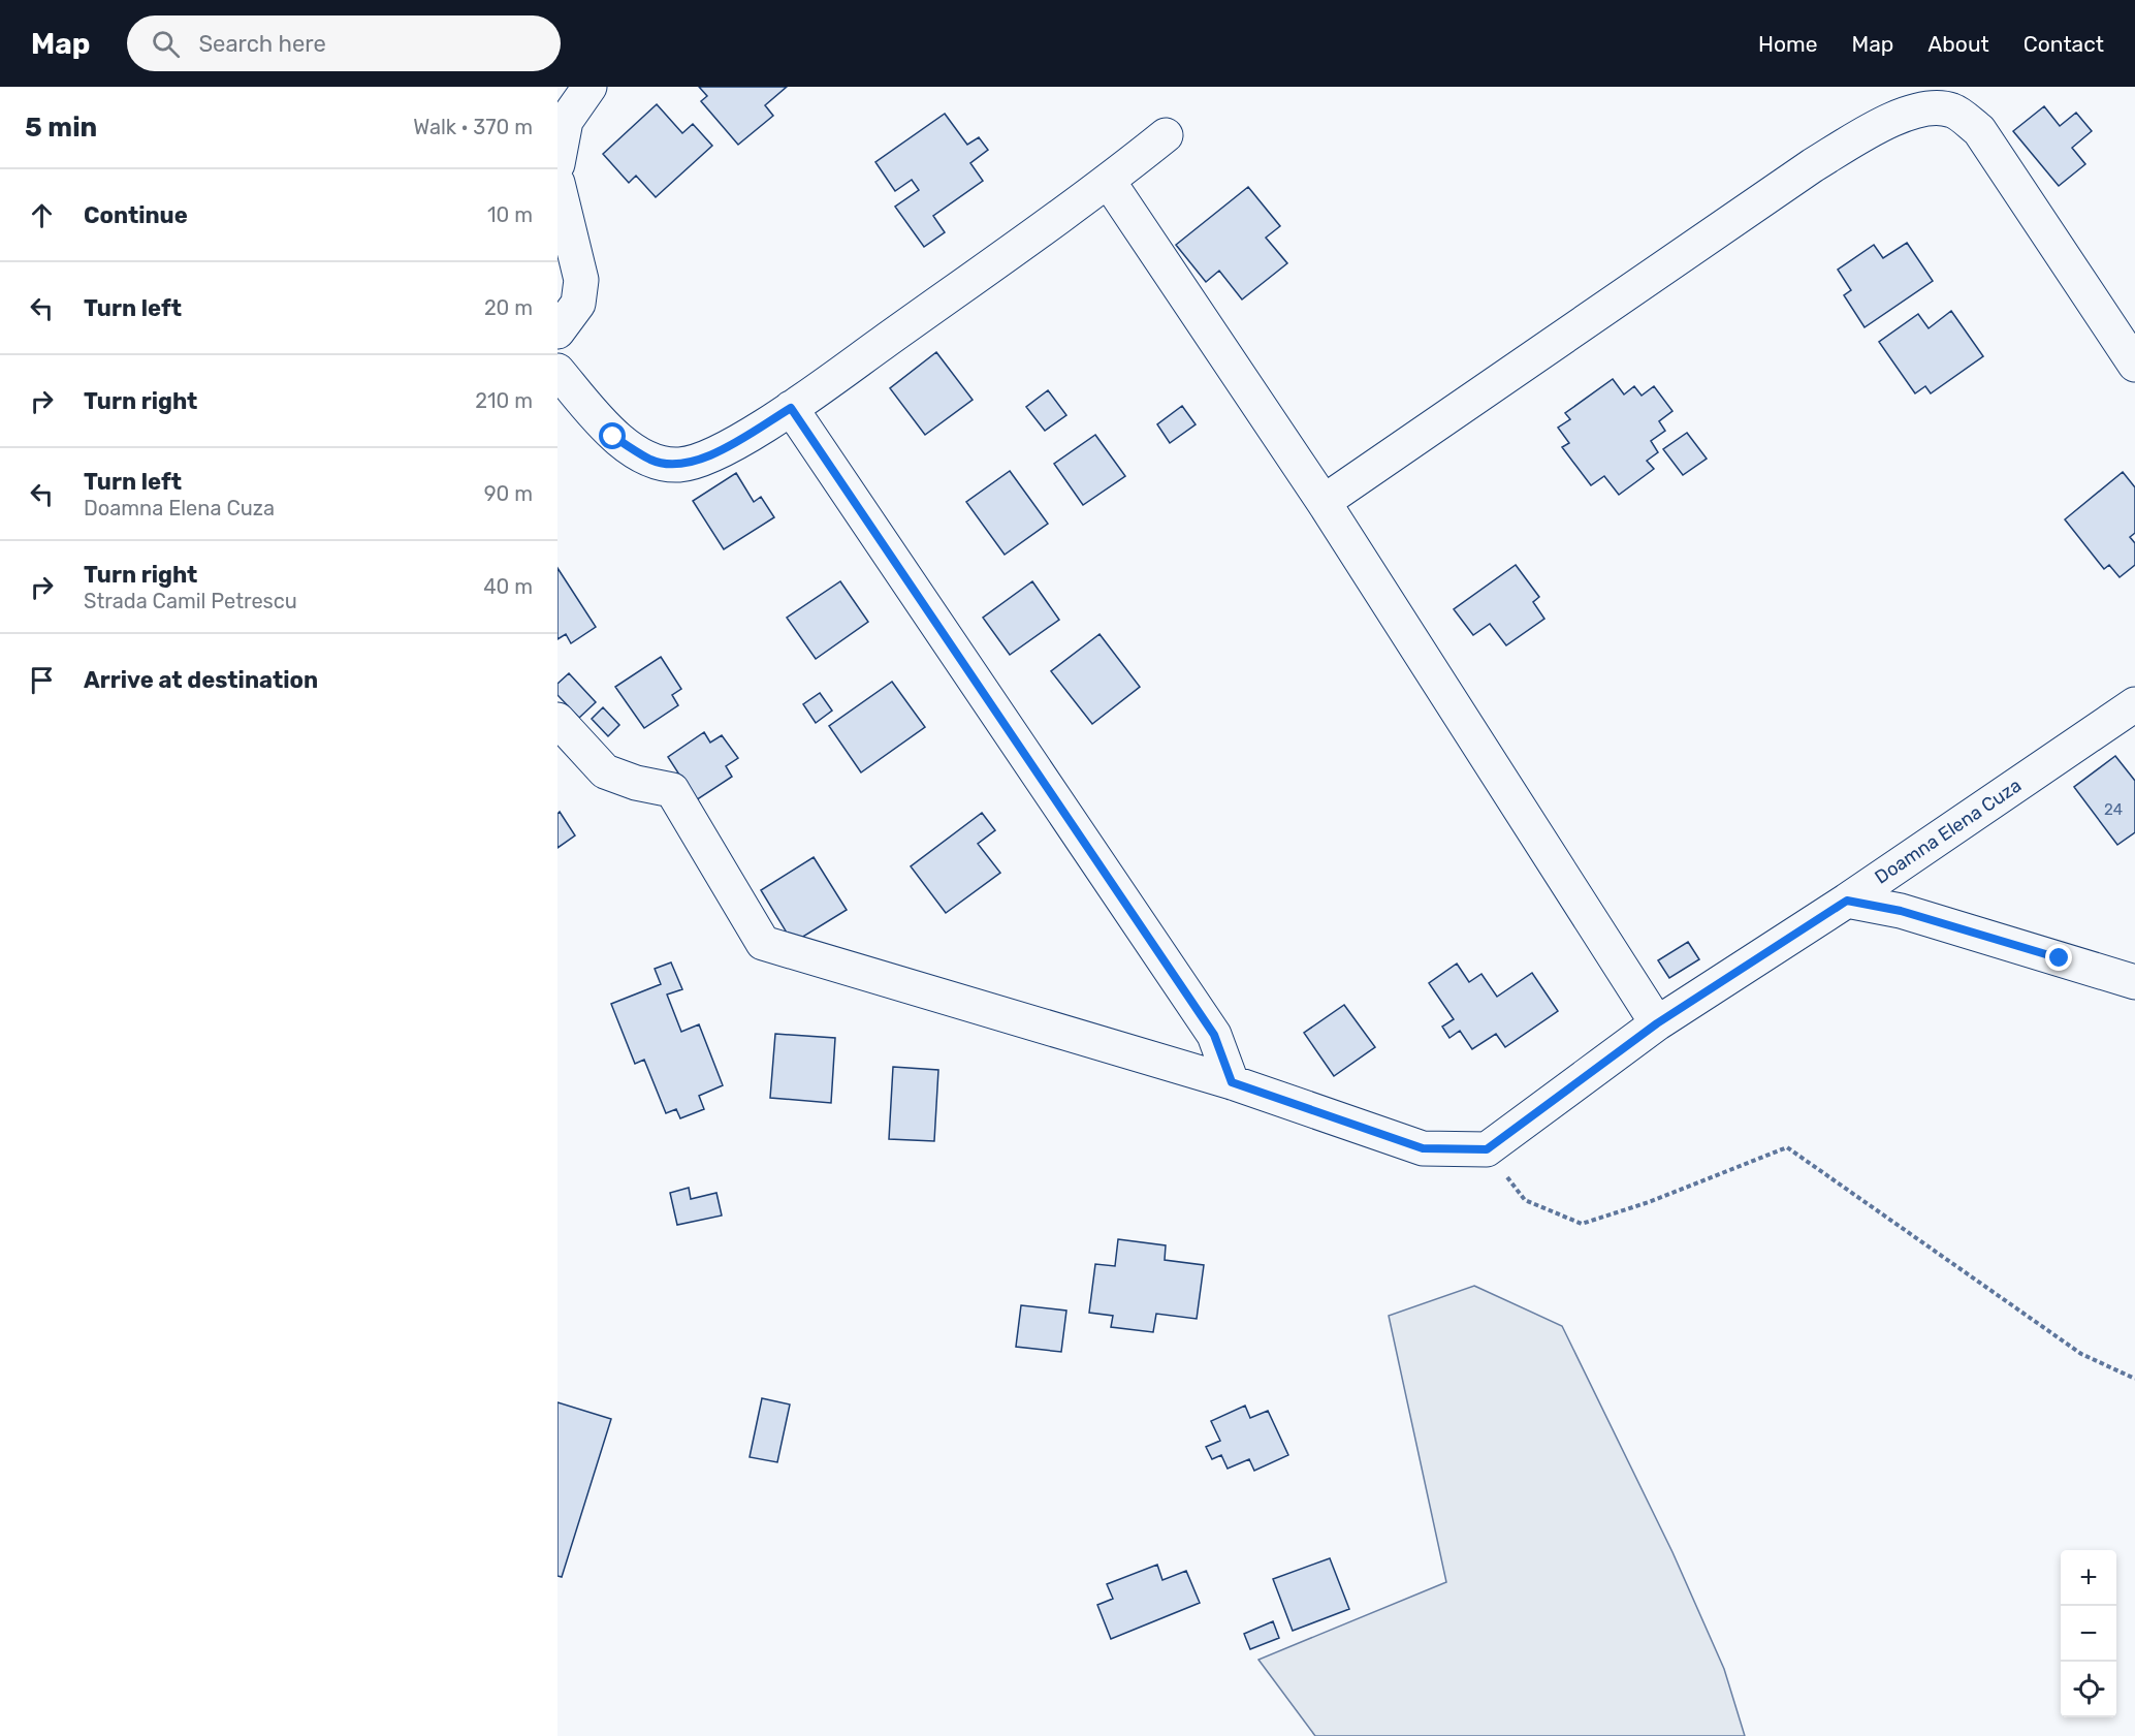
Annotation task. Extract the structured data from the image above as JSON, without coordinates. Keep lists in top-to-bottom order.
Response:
{
  "streets": {
    "street": ["Doamna Elena Cuza"]
  },
  "house_numbers": ["24"],
  "page": {
    "header": "Map",
    "search": "Search here",
    "nav": [
      "Home",
      "Map",
      "About",
      "Contact"
    ],
    "heading": ["5 min", "Walk · 370 m"],
    "list": [
      ["Continue", "10 m"],
      ["Turn left", "20 m"],
      ["Turn right", "210 m"],
      ["Turn left", "Doamna Elena Cuza", "90 m"],
      ["Turn right", "Strada Camil Petrescu", "40 m"],
      "Arrive at destination"
    ],
    "map_buttons": ["+", "−"]
  }
}
